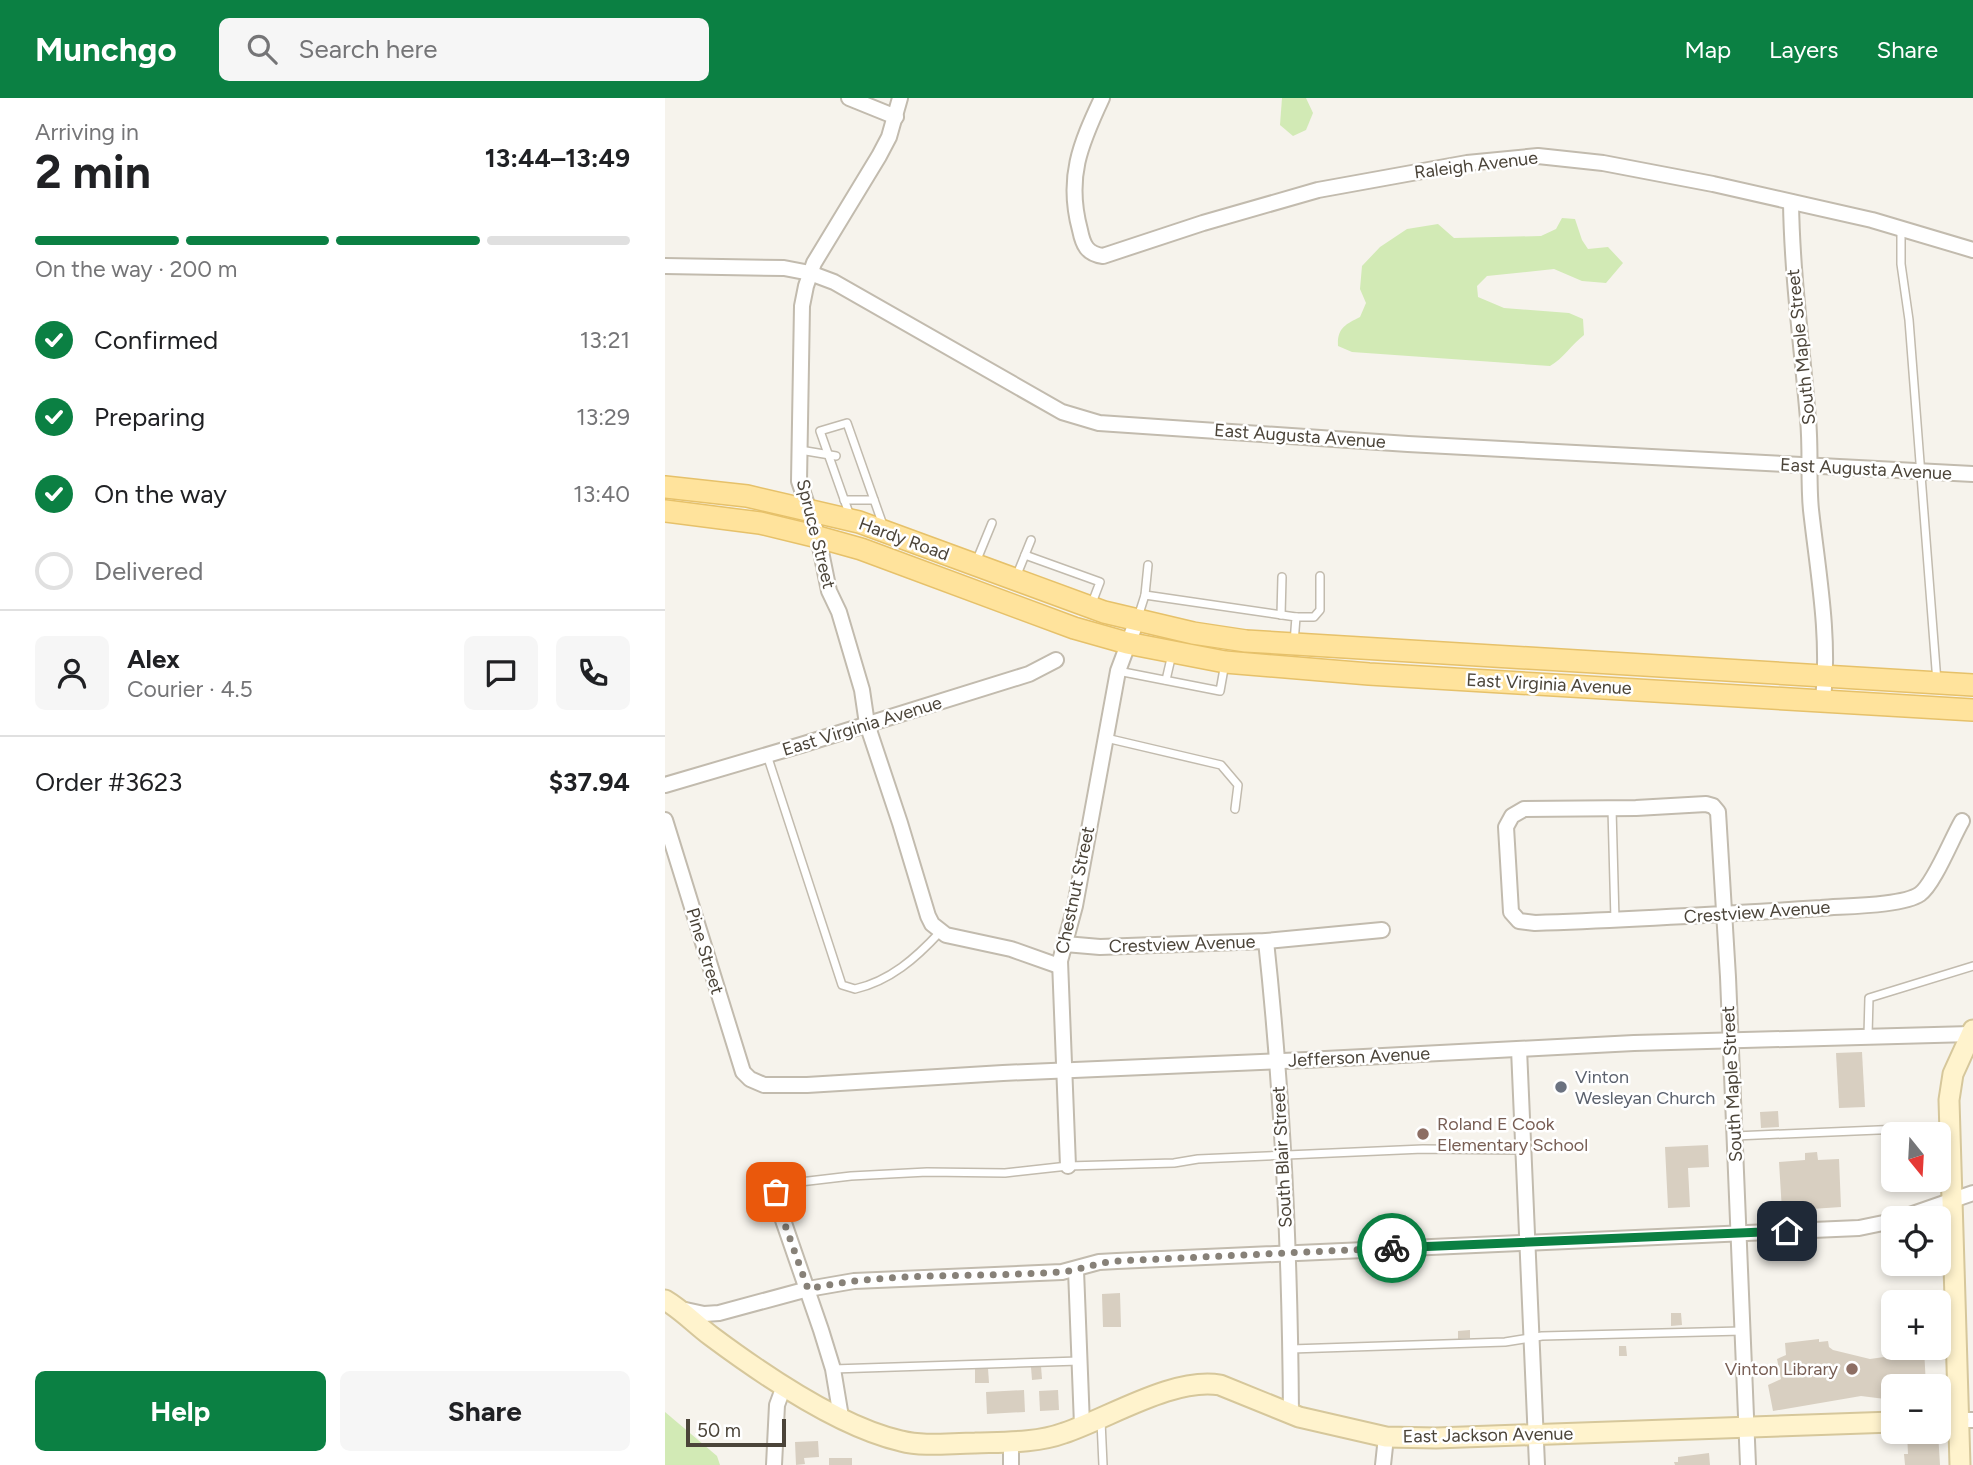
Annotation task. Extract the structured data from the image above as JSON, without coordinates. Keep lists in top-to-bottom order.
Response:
{
  "streets": {
    "main road": ["Hardy Road", "East Virginia Avenue"],
    "street": [
      "Raleigh Avenue",
      "South Maple Street",
      "East Augusta Avenue",
      "Spruce Street",
      "Chestnut Street",
      "Crestview Avenue",
      "Pine Street",
      "Jefferson Avenue",
      "South Blair Street",
      "East Jackson Avenue"
    ]
  },
  "crossings": [
    ["Raleigh Avenue", "South Maple Street"],
    ["South Maple Street", "East Augusta Avenue"],
    ["South Maple Street", "East Virginia Avenue"],
    ["South Maple Street", "Crestview Avenue"],
    ["South Maple Street", "Jefferson Avenue"],
    ["South Maple Street", "East Jackson Avenue"],
    ["East Augusta Avenue", "Spruce Street"],
    ["Spruce Street", "Hardy Road"],
    ["Spruce Street", "East Virginia Avenue"],
    ["Hardy Road", "East Virginia Avenue"],
    ["Hardy Road", "Chestnut Street"],
    ["East Virginia Avenue", "Chestnut Street"],
    ["Chestnut Street", "Crestview Avenue"],
    ["Chestnut Street", "Jefferson Avenue"],
    ["Crestview Avenue", "South Blair Street"],
    ["Pine Street", "Jefferson Avenue"],
    ["Jefferson Avenue", "South Blair Street"],
    ["South Blair Street", "East Jackson Avenue"]
  ],
  "places": ["Vinton Wesleyan Church", "Roland E Cook Elementary School", "Vinton Library"],
  "scale_bar": "50 m",
  "north": "bottom",
  "page": {
    "header": "Munchgo",
    "search": "Search here",
    "nav": ["Map", "Layers", "Share"],
    "heading": ["2 min", "Arriving in", "13:44–13:49"],
    "panel": [
      "Alex",
      "Courier · 4.5",
      "Order #3623",
      "$37.94"
    ],
    "bar": "On the way · 200 m",
    "list": [
      ["Confirmed", "13:21"],
      ["Preparing", "13:29"],
      ["On the way", "13:40"],
      "Delivered"
    ],
    "map_buttons": ["+", "−"],
    "buttons": ["Help", "Share"],
    "scale": "50 m"
  }
}
